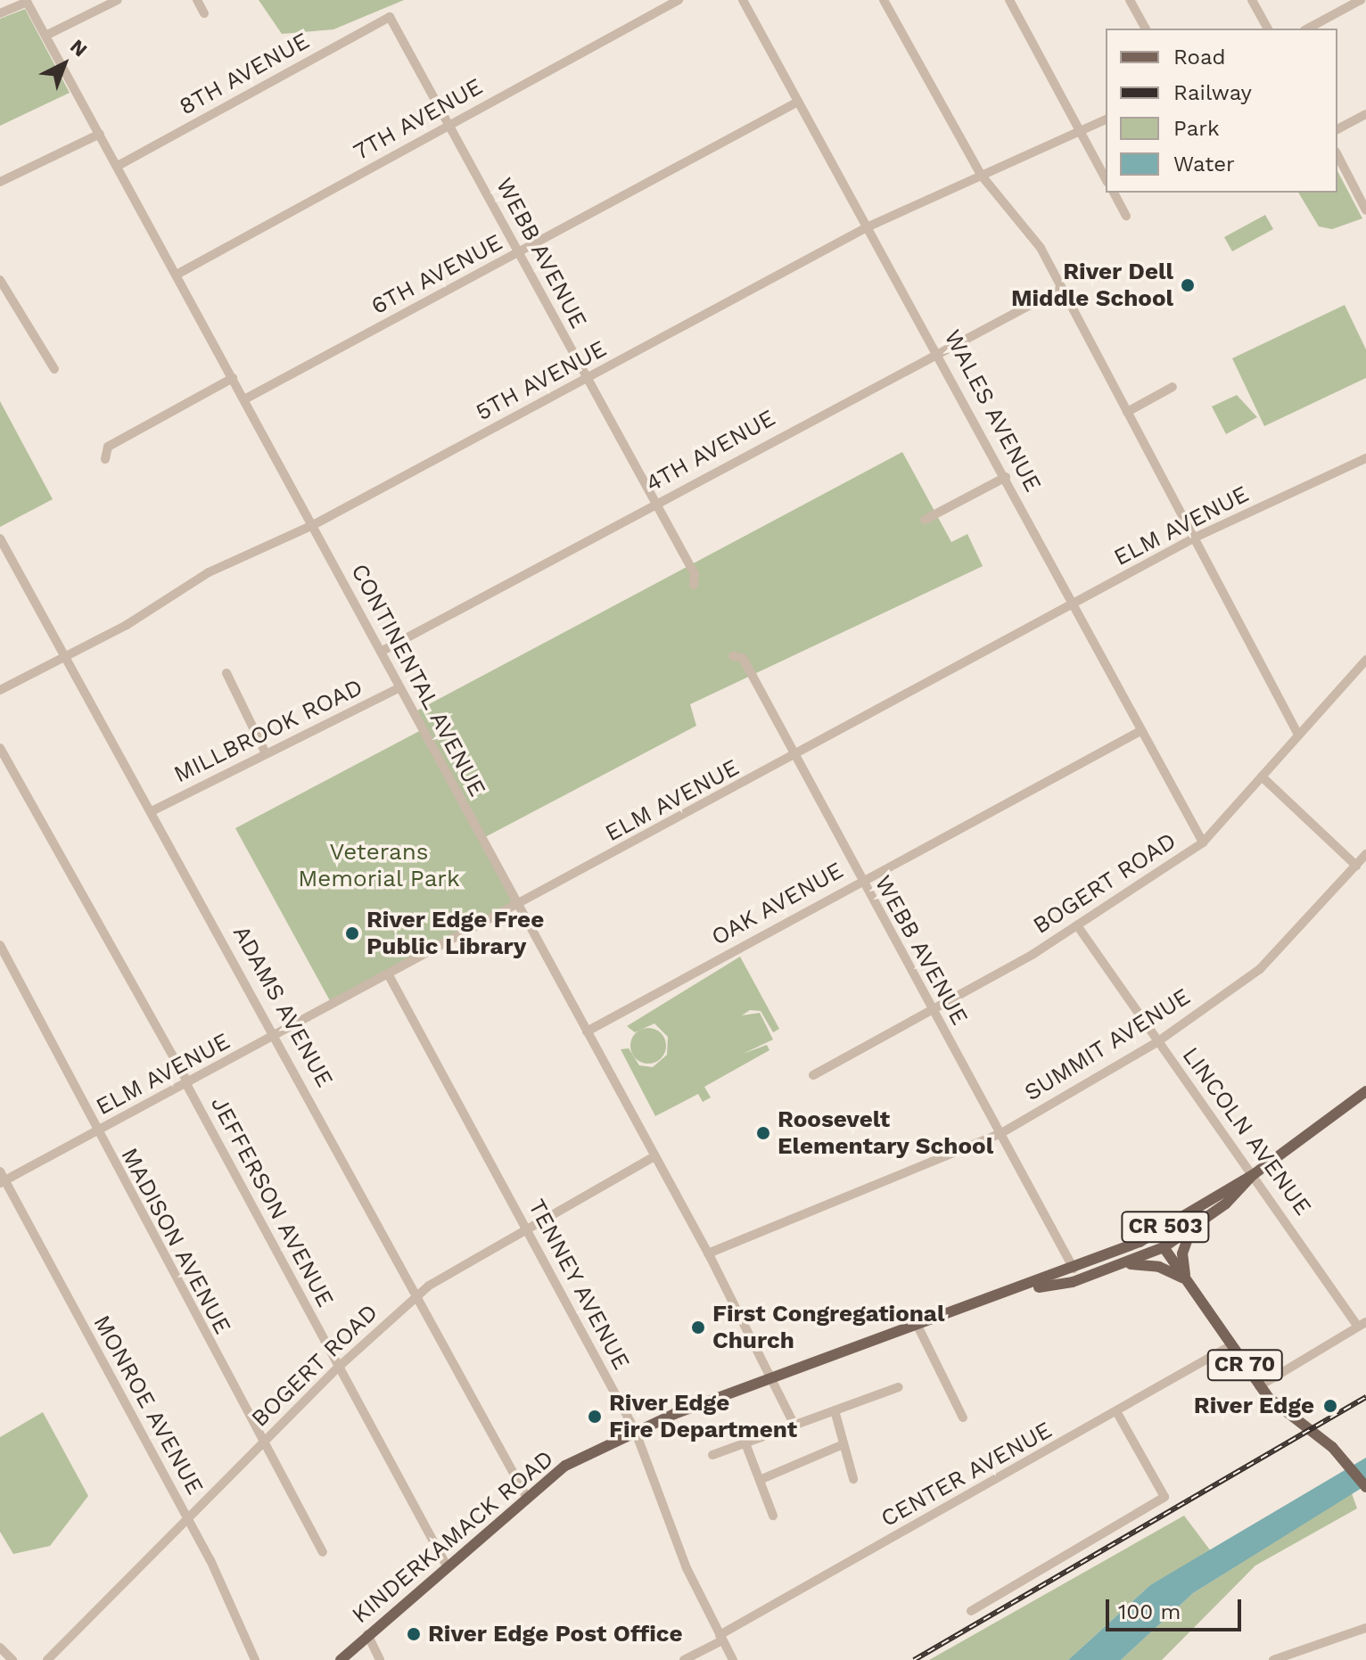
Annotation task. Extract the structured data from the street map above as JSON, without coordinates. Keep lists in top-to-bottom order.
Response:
{
  "streets": {
    "main road": ["CR 503", "CR 70", "KINDERKAMACK ROAD"],
    "street": [
      "8TH AVENUE",
      "7TH AVENUE",
      "WEBB AVENUE",
      "6TH AVENUE",
      "5TH AVENUE",
      "WALES AVENUE",
      "4TH AVENUE",
      "ELM AVENUE",
      "CONTINENTAL AVENUE",
      "MILLBROOK ROAD",
      "BOGERT ROAD",
      "OAK AVENUE",
      "ADAMS AVENUE",
      "SUMMIT AVENUE",
      "LINCOLN AVENUE",
      "JEFFERSON AVENUE",
      "MADISON AVENUE",
      "TENNEY AVENUE",
      "MONROE AVENUE",
      "CENTER AVENUE"
    ]
  },
  "crossings": [
    ["8TH AVENUE", "WEBB AVENUE"],
    ["8TH AVENUE", "CONTINENTAL AVENUE"],
    ["7TH AVENUE", "WEBB AVENUE"],
    ["7TH AVENUE", "CONTINENTAL AVENUE"],
    ["WEBB AVENUE", "6TH AVENUE"],
    ["WEBB AVENUE", "5TH AVENUE"],
    ["WEBB AVENUE", "4TH AVENUE"],
    ["WEBB AVENUE", "ELM AVENUE"],
    ["WEBB AVENUE", "BOGERT ROAD"],
    ["WEBB AVENUE", "OAK AVENUE"],
    ["WEBB AVENUE", "SUMMIT AVENUE"],
    ["WEBB AVENUE", "KINDERKAMACK ROAD"],
    ["6TH AVENUE", "WALES AVENUE"],
    ["6TH AVENUE", "CONTINENTAL AVENUE"],
    ["5TH AVENUE", "WALES AVENUE"],
    ["5TH AVENUE", "CONTINENTAL AVENUE"],
    ["5TH AVENUE", "ADAMS AVENUE"],
    ["WALES AVENUE", "4TH AVENUE"],
    ["WALES AVENUE", "ELM AVENUE"],
    ["WALES AVENUE", "BOGERT ROAD"],
    ["WALES AVENUE", "OAK AVENUE"],
    ["4TH AVENUE", "CONTINENTAL AVENUE"],
    ["ELM AVENUE", "CONTINENTAL AVENUE"],
    ["ELM AVENUE", "ADAMS AVENUE"],
    ["ELM AVENUE", "JEFFERSON AVENUE"],
    ["ELM AVENUE", "MADISON AVENUE"],
    ["ELM AVENUE", "TENNEY AVENUE"],
    ["ELM AVENUE", "MONROE AVENUE"],
    ["CONTINENTAL AVENUE", "MILLBROOK ROAD"],
    ["CONTINENTAL AVENUE", "BOGERT ROAD"],
    ["CONTINENTAL AVENUE", "OAK AVENUE"],
    ["CONTINENTAL AVENUE", "SUMMIT AVENUE"],
    ["CONTINENTAL AVENUE", "KINDERKAMACK ROAD"],
    ["MILLBROOK ROAD", "ADAMS AVENUE"],
    ["BOGERT ROAD", "ADAMS AVENUE"],
    ["BOGERT ROAD", "LINCOLN AVENUE"],
    ["BOGERT ROAD", "JEFFERSON AVENUE"],
    ["BOGERT ROAD", "MADISON AVENUE"],
    ["BOGERT ROAD", "TENNEY AVENUE"],
    ["BOGERT ROAD", "MONROE AVENUE"],
    ["ADAMS AVENUE", "KINDERKAMACK ROAD"],
    ["SUMMIT AVENUE", "LINCOLN AVENUE"],
    ["LINCOLN AVENUE", "KINDERKAMACK ROAD"],
    ["JEFFERSON AVENUE", "KINDERKAMACK ROAD"],
    ["TENNEY AVENUE", "CENTER AVENUE"],
    ["TENNEY AVENUE", "KINDERKAMACK ROAD"],
    ["CR 70", "CENTER AVENUE"]
  ],
  "parks": ["Veterans Memorial Park"],
  "places": [
    "River Dell Middle School",
    "River Edge Free Public Library",
    "Roosevelt Elementary School",
    "First Congregational Church",
    "River Edge",
    "River Edge Fire Department",
    "River Edge Post Office"
  ],
  "legend": [
    "Road",
    "Railway",
    "Park",
    "Water"
  ],
  "scale_bar": "100 m",
  "north": "top right"
}
